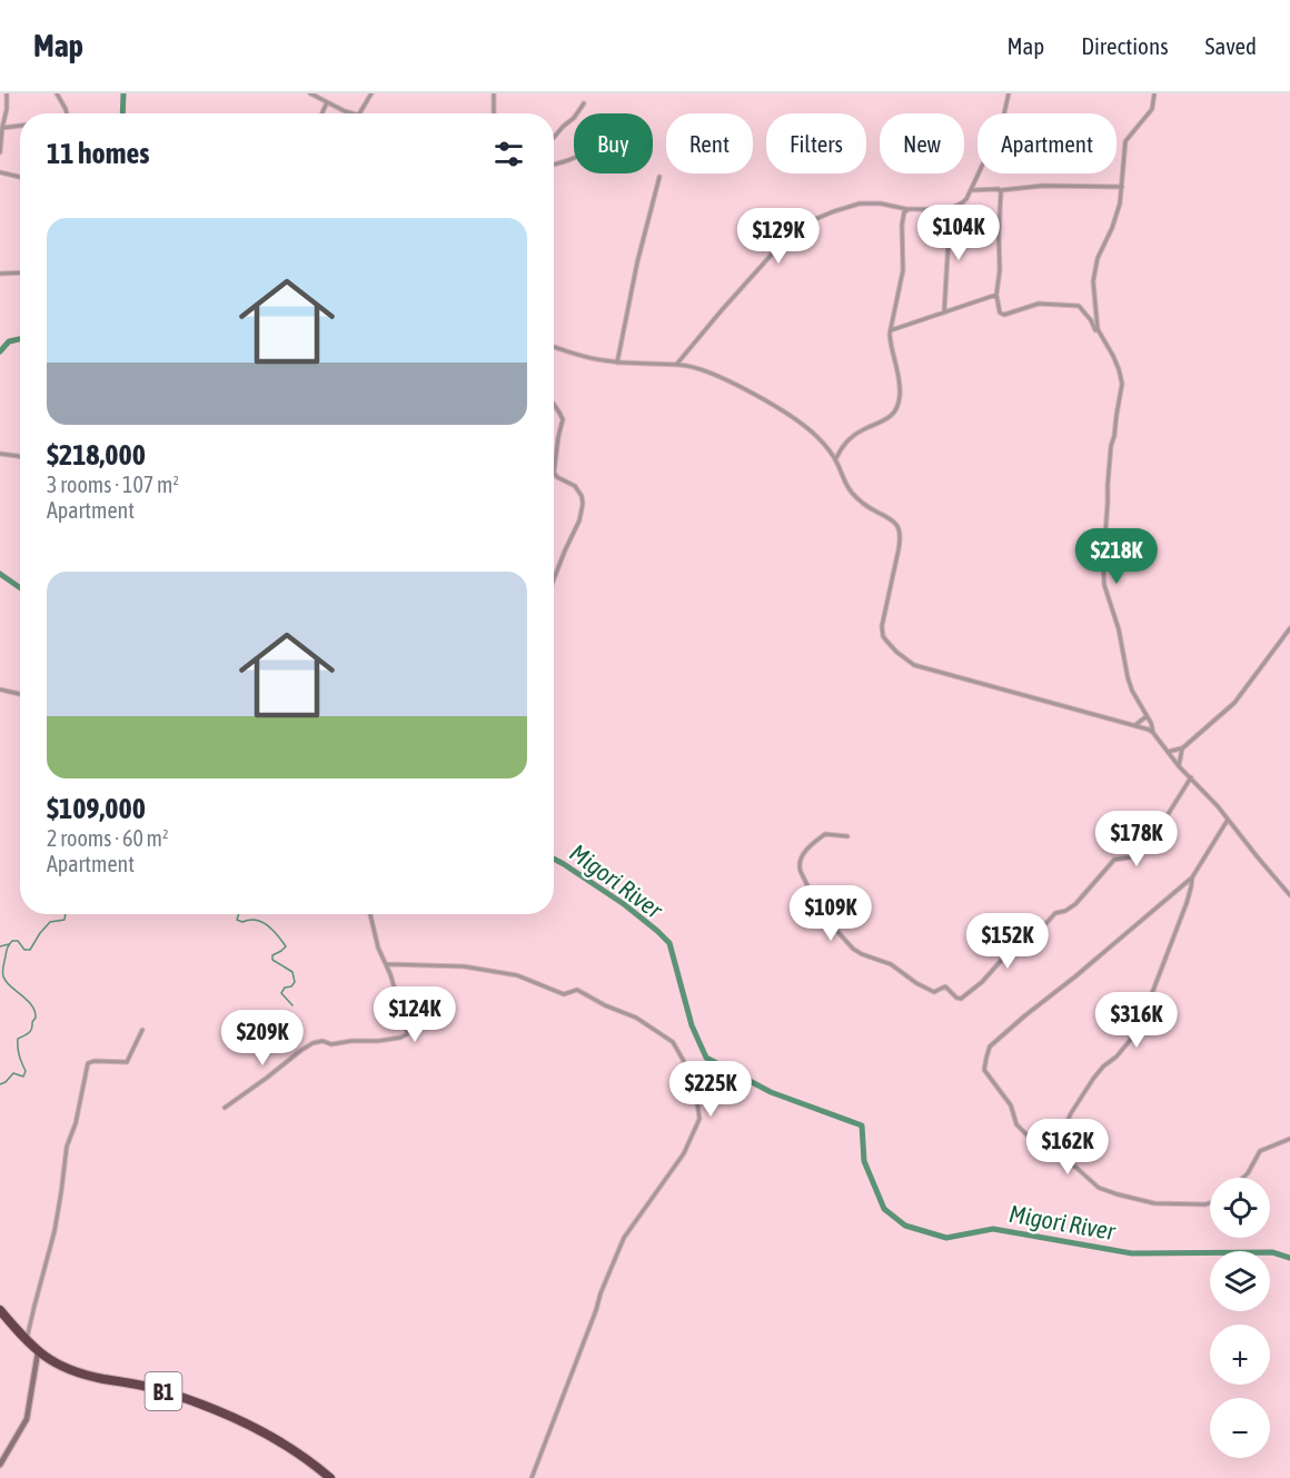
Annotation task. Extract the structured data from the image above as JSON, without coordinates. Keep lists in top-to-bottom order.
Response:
{
  "streets": {
    "highway": ["B1"]
  },
  "water": ["Migori River"],
  "page": {
    "header": "Map",
    "nav": ["Map", "Directions", "Saved"],
    "chip": [
      "Buy",
      "Rent",
      "Filters",
      "New",
      "Apartment"
    ],
    "heading": "11 homes",
    "list": [
      {
        "name": "$218,000",
        "note": "3 rooms · 107 m² · Apartment"
      },
      {
        "name": "$109,000",
        "note": "2 rooms · 60 m² · Apartment"
      }
    ],
    "price": [
      "$104K",
      "$129K",
      "$218K",
      "$178K",
      "$109K",
      "$152K",
      "$124K",
      "$316K",
      "$209K",
      "$225K",
      "$162K"
    ],
    "map_buttons": ["+", "−"]
  }
}
